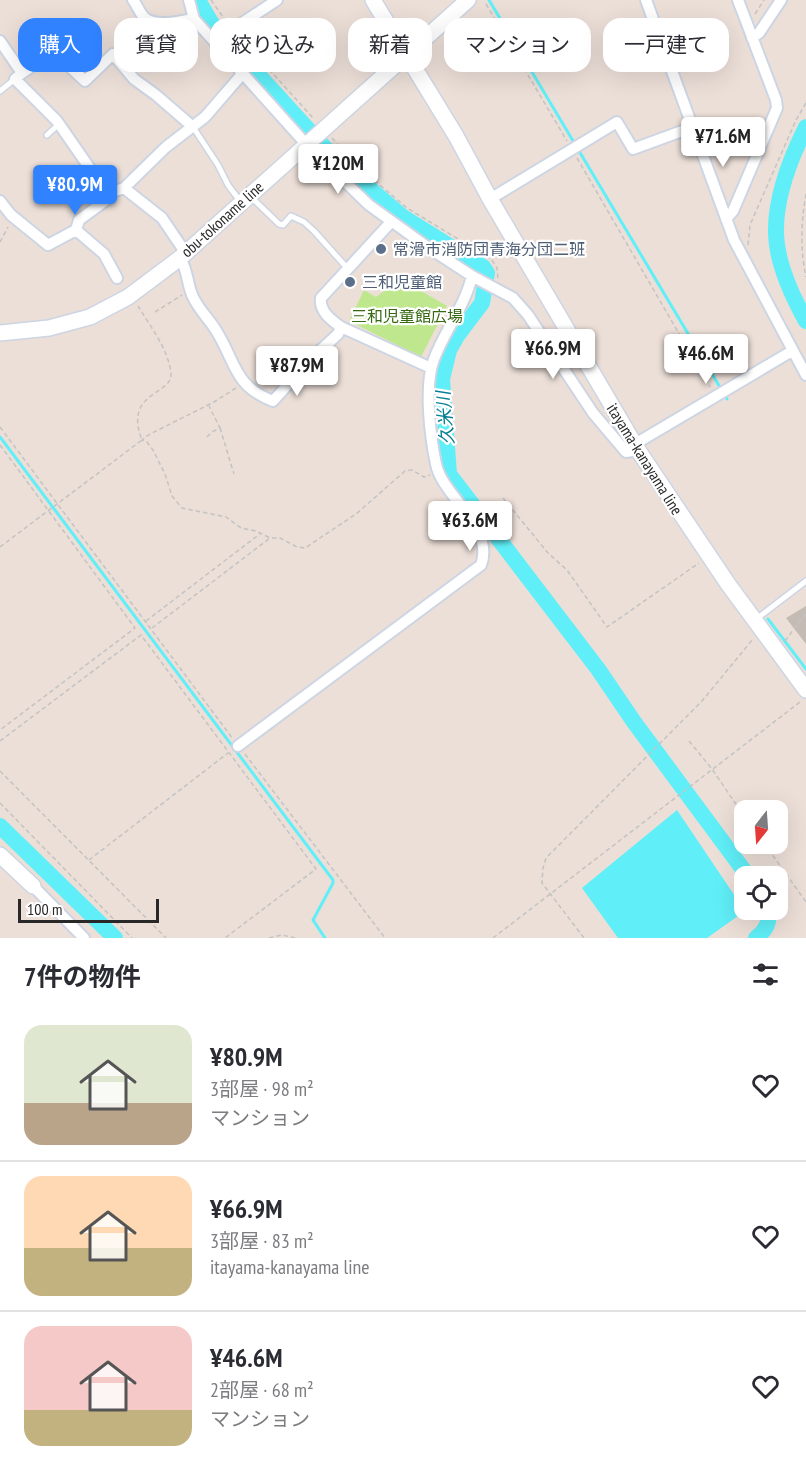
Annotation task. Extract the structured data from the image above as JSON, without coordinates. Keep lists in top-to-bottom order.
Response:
{
  "streets": {
    "main road": ["obu-tokoname line", "itayama-kanayama line"]
  },
  "water": ["久米川"],
  "parks": ["三和児童館広場"],
  "places": ["常滑市消防団青海分団二班", "三和児童館"],
  "scale_bar": "100 m",
  "north": "bottom",
  "page": {
    "chip": [
      "購入",
      "賃貸",
      "絞り込み",
      "新着",
      "マンション",
      "一戸建て"
    ],
    "price": [
      "¥71.6M",
      "¥120M",
      "¥80.9M",
      "¥66.9M",
      "¥46.6M",
      "¥87.9M",
      "¥63.6M"
    ],
    "scale": "100 m",
    "heading": "7件の物件",
    "list": [
      {
        "name": "¥80.9M",
        "note": "3部屋 · 98 m² · マンション"
      },
      {
        "name": "¥66.9M",
        "note": "3部屋 · 83 m² · itayama-kanayama line"
      },
      {
        "name": "¥46.6M",
        "note": "2部屋 · 68 m² · マンション"
      }
    ]
  }
}
